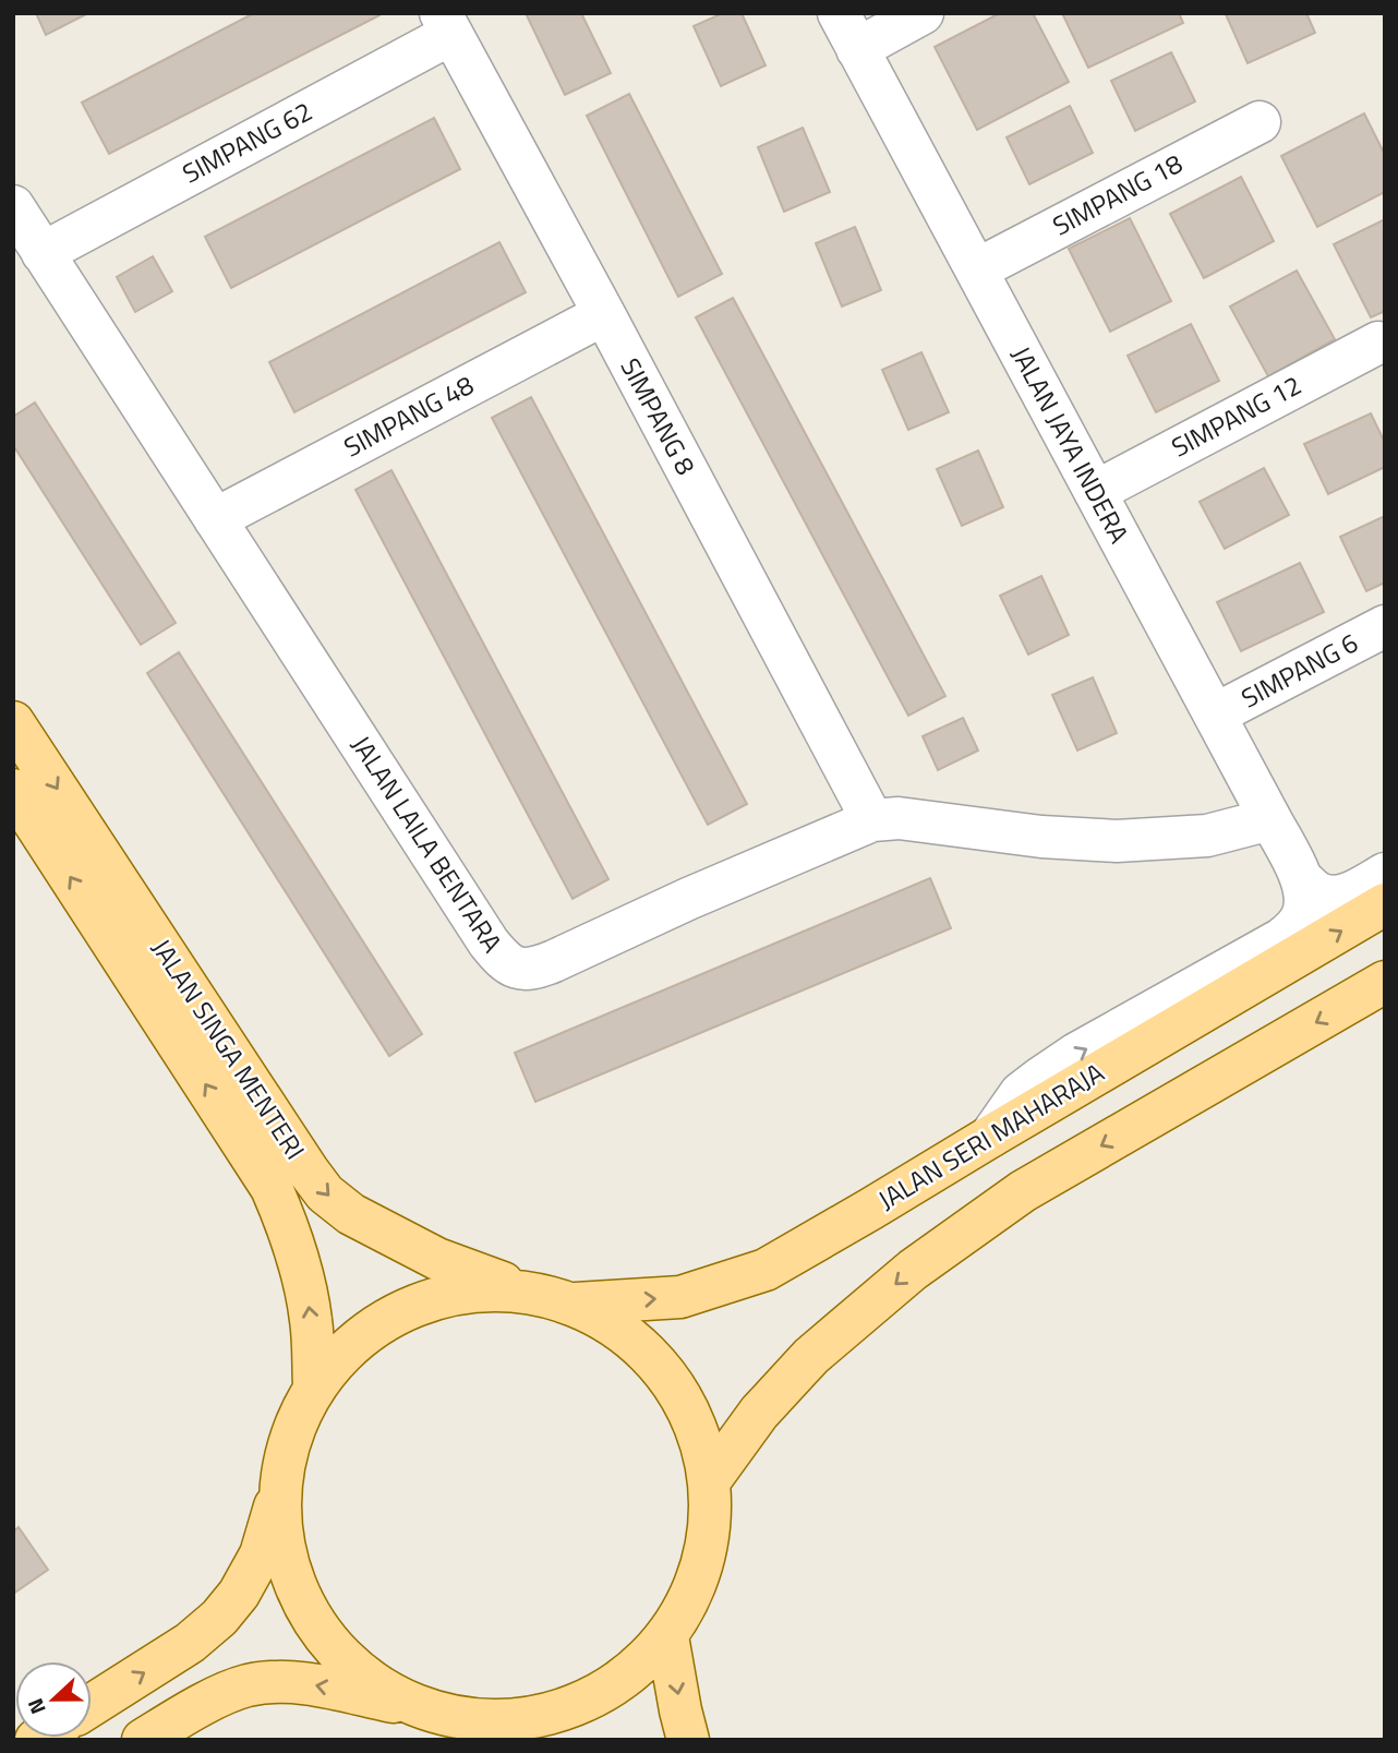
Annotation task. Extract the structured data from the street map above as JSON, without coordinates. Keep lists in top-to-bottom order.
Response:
{
  "streets": {
    "main road": ["JALAN SINGA MENTERI", "JALAN SERI MAHARAJA"],
    "street": [
      "SIMPANG 62",
      "SIMPANG 18",
      "SIMPANG 48",
      "SIMPANG 8",
      "SIMPANG 12",
      "JALAN JAYA INDERA",
      "SIMPANG 6",
      "JALAN LAILA BENTARA"
    ]
  },
  "crossings": [
    ["SIMPANG 62", "SIMPANG 8"],
    ["SIMPANG 62", "JALAN LAILA BENTARA"],
    ["SIMPANG 18", "JALAN JAYA INDERA"],
    ["SIMPANG 48", "SIMPANG 8"],
    ["SIMPANG 48", "JALAN LAILA BENTARA"],
    ["SIMPANG 8", "JALAN LAILA BENTARA"],
    ["SIMPANG 12", "JALAN JAYA INDERA"],
    ["JALAN JAYA INDERA", "SIMPANG 6"],
    ["JALAN JAYA INDERA", "JALAN LAILA BENTARA"]
  ],
  "north": "left"
}
